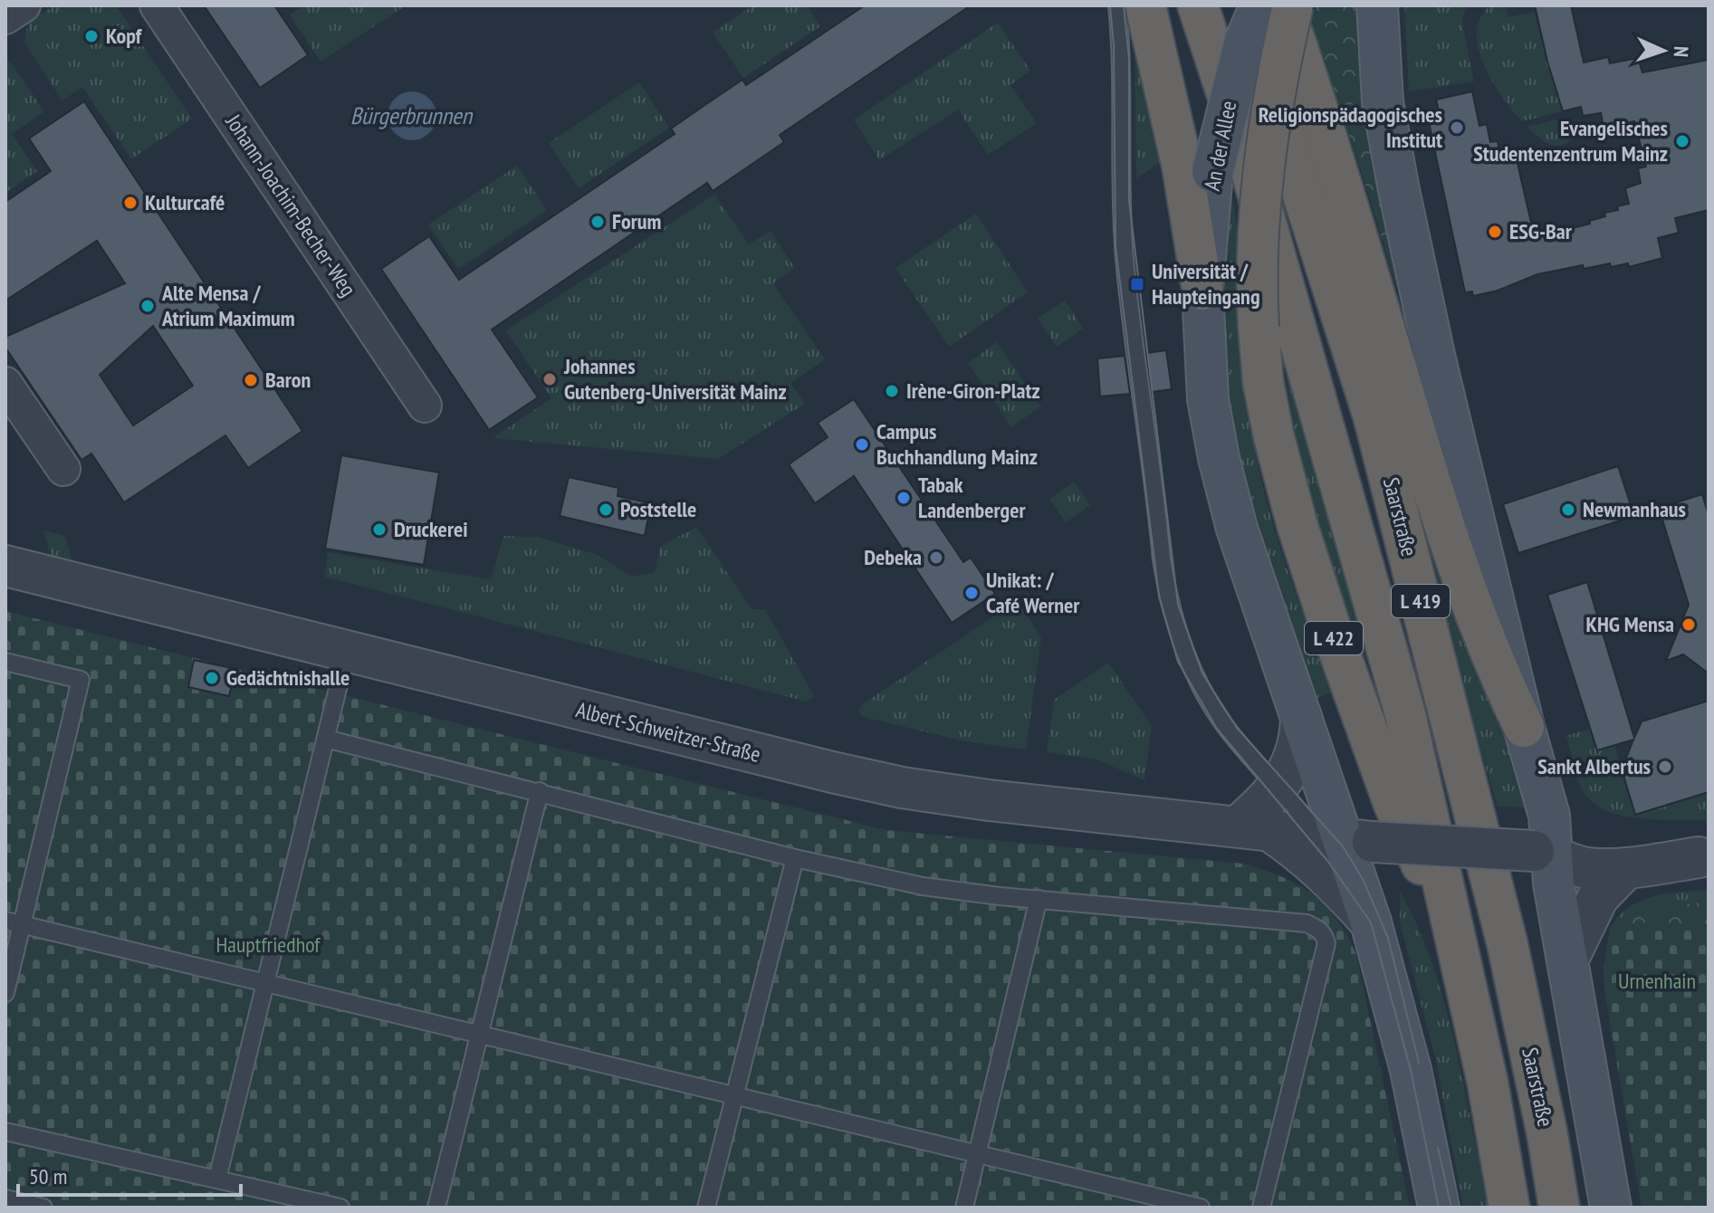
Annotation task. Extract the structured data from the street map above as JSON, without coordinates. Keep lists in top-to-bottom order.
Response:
{
  "streets": {
    "highway": ["Saarstraße", "L 419", "L 422"],
    "main road": ["An der Allee"],
    "street": ["Johann-Joachim-Becher-Weg", "Albert-Schweitzer-Straße"]
  },
  "crossings": [
    ["L 419", "L 422"]
  ],
  "water": ["Bürgerbrunnen"],
  "parks": ["Hauptfriedhof", "Urnenhain"],
  "places": {
    "other": [
      "Kopf",
      "Religionspädagogisches Institut",
      "Evangelisches Studentenzentrum Mainz",
      "Kulturcafé",
      "Forum",
      "ESG-Bar",
      "Alte Mensa / Atrium Maximum",
      "Johannes Gutenberg-Universität Mainz",
      "Baron",
      "Irène-Giron-Platz",
      "Campus Buchhandlung Mainz",
      "Tabak Landenberger",
      "Poststelle",
      "Newmanhaus",
      "Druckerei",
      "Debeka",
      "Unikat: / Café Werner",
      "KHG Mensa",
      "Gedächtnishalle",
      "Sankt Albertus"
    ],
    "transit": ["Universität / Haupteingang"]
  },
  "scale_bar": "50 m",
  "north": "right"
}
